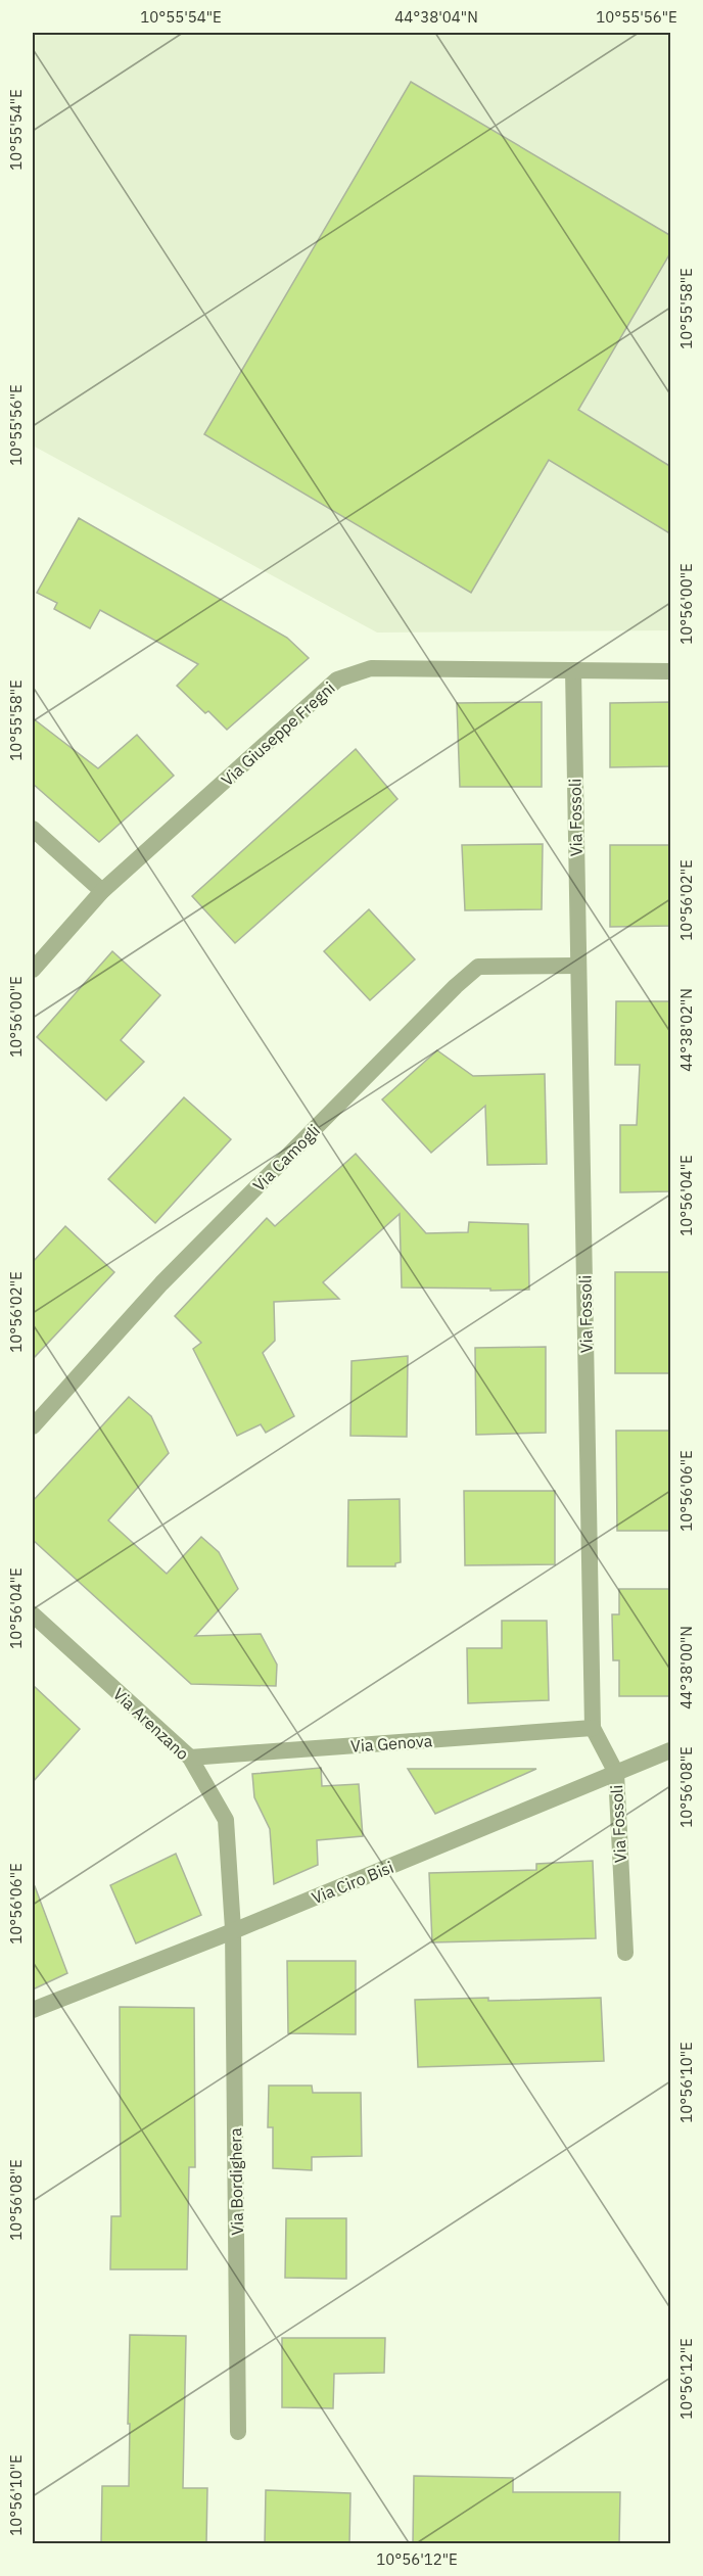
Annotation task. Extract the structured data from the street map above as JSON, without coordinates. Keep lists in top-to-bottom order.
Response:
{
  "streets": {
    "street": [
      "Via Giuseppe Fregni",
      "Via Fossoli",
      "Via Camogli",
      "Via Arenzano",
      "Via Genova",
      "Via Ciro Bisi",
      "Via Bordighera"
    ]
  },
  "crossings": [
    ["Via Giuseppe Fregni", "Via Fossoli"],
    ["Via Fossoli", "Via Camogli"],
    ["Via Fossoli", "Via Genova"],
    ["Via Fossoli", "Via Ciro Bisi"],
    ["Via Arenzano", "Via Genova"],
    ["Via Arenzano", "Via Ciro Bisi"],
    ["Via Arenzano", "Via Bordighera"],
    ["Via Ciro Bisi", "Via Bordighera"]
  ],
  "coordinates": [
    "10°55'54\"E",
    "44°38'04\"N",
    "10°55'56\"E",
    "10°55'58\"E",
    "10°56'00\"E",
    "10°56'02\"E",
    "44°38'02\"N",
    "10°56'04\"E",
    "10°56'06\"E",
    "44°38'00\"N",
    "10°56'08\"E",
    "10°56'10\"E",
    "10°56'12\"E"
  ]
}
